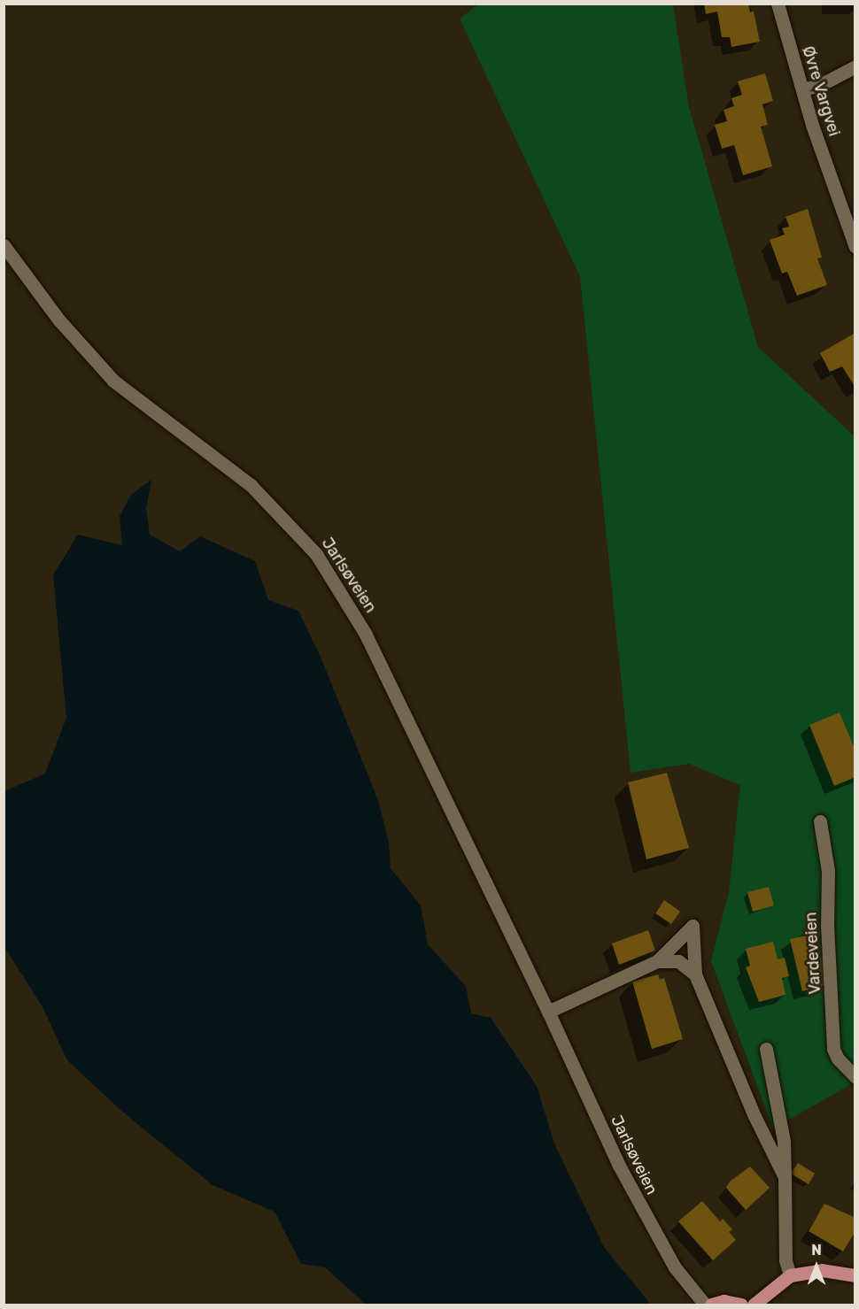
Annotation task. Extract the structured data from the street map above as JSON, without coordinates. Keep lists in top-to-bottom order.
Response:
{
  "streets": {
    "street": ["Øvre Vargvei", "Jarlsøveien", "Vardeveien"]
  },
  "north": "top"
}
